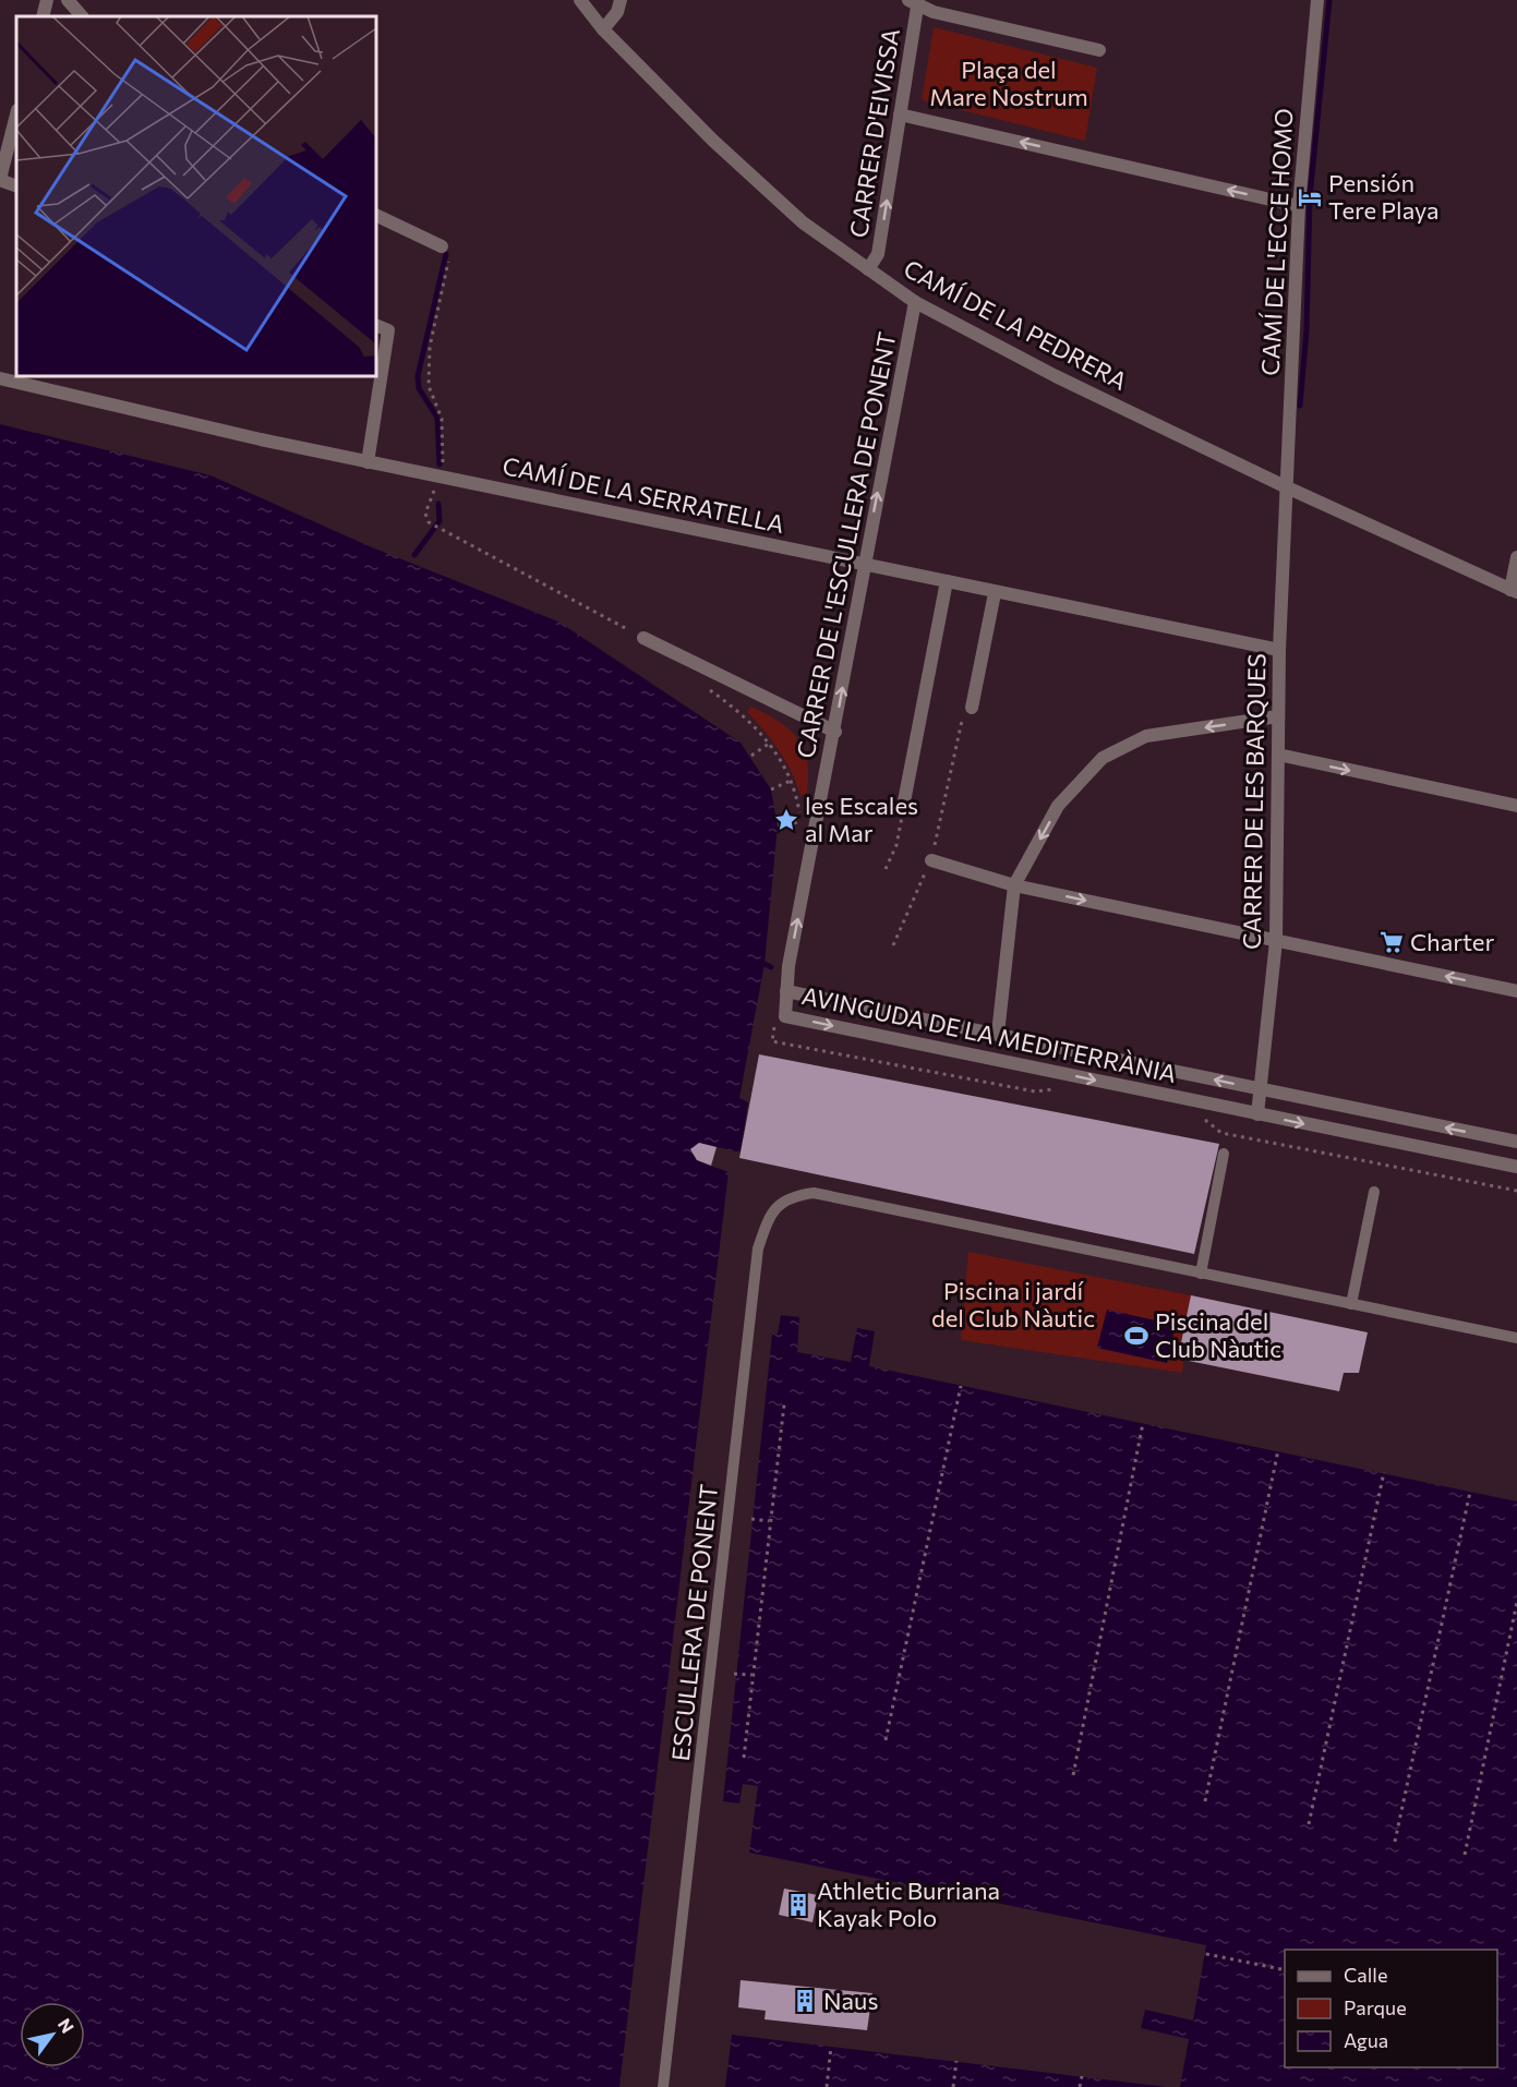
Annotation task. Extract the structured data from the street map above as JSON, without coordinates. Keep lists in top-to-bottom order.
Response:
{
  "streets": {
    "street": [
      "CARRER D'EIVISSA",
      "CAMÍ DE L'ECCE HOMO",
      "CAMÍ DE LA PEDRERA",
      "CAMÍ DE LA SERRATELLA",
      "CARRER DE L'ESCULLERA DE PONENT",
      "CARRER DE LES BARQUES",
      "AVINGUDA DE LA MEDITERRÀNIA"
    ],
    "lane": ["ESCULLERA DE PONENT"]
  },
  "crossings": [
    ["CARRER D'EIVISSA", "CAMÍ DE LA PEDRERA"],
    ["CAMÍ DE L'ECCE HOMO", "CAMÍ DE LA PEDRERA"],
    ["CAMÍ DE L'ECCE HOMO", "CARRER DE LES BARQUES"],
    ["CAMÍ DE LA PEDRERA", "CARRER DE L'ESCULLERA DE PONENT"],
    ["CAMÍ DE LA PEDRERA", "CARRER DE LES BARQUES"],
    ["CAMÍ DE LA SERRATELLA", "CARRER DE L'ESCULLERA DE PONENT"],
    ["CAMÍ DE LA SERRATELLA", "CARRER DE LES BARQUES"],
    ["CARRER DE L'ESCULLERA DE PONENT", "AVINGUDA DE LA MEDITERRÀNIA"],
    ["CARRER DE LES BARQUES", "AVINGUDA DE LA MEDITERRÀNIA"]
  ],
  "one_way": ["CARRER D'EIVISSA"],
  "parks": ["Plaça del Mare Nostrum", "Piscina i jardí del Club Nàutic"],
  "places": {
    "hotel": ["Pensión Tere Playa"],
    "place": ["les Escales al Mar"],
    "supermarket": ["Charter"],
    "sports": ["Piscina del Club Nàutic"],
    "building": ["Athletic Burriana Kayak Polo", "Naus"]
  },
  "legend": ["Calle", "Parque", "Agua"],
  "north": "top right"
}
